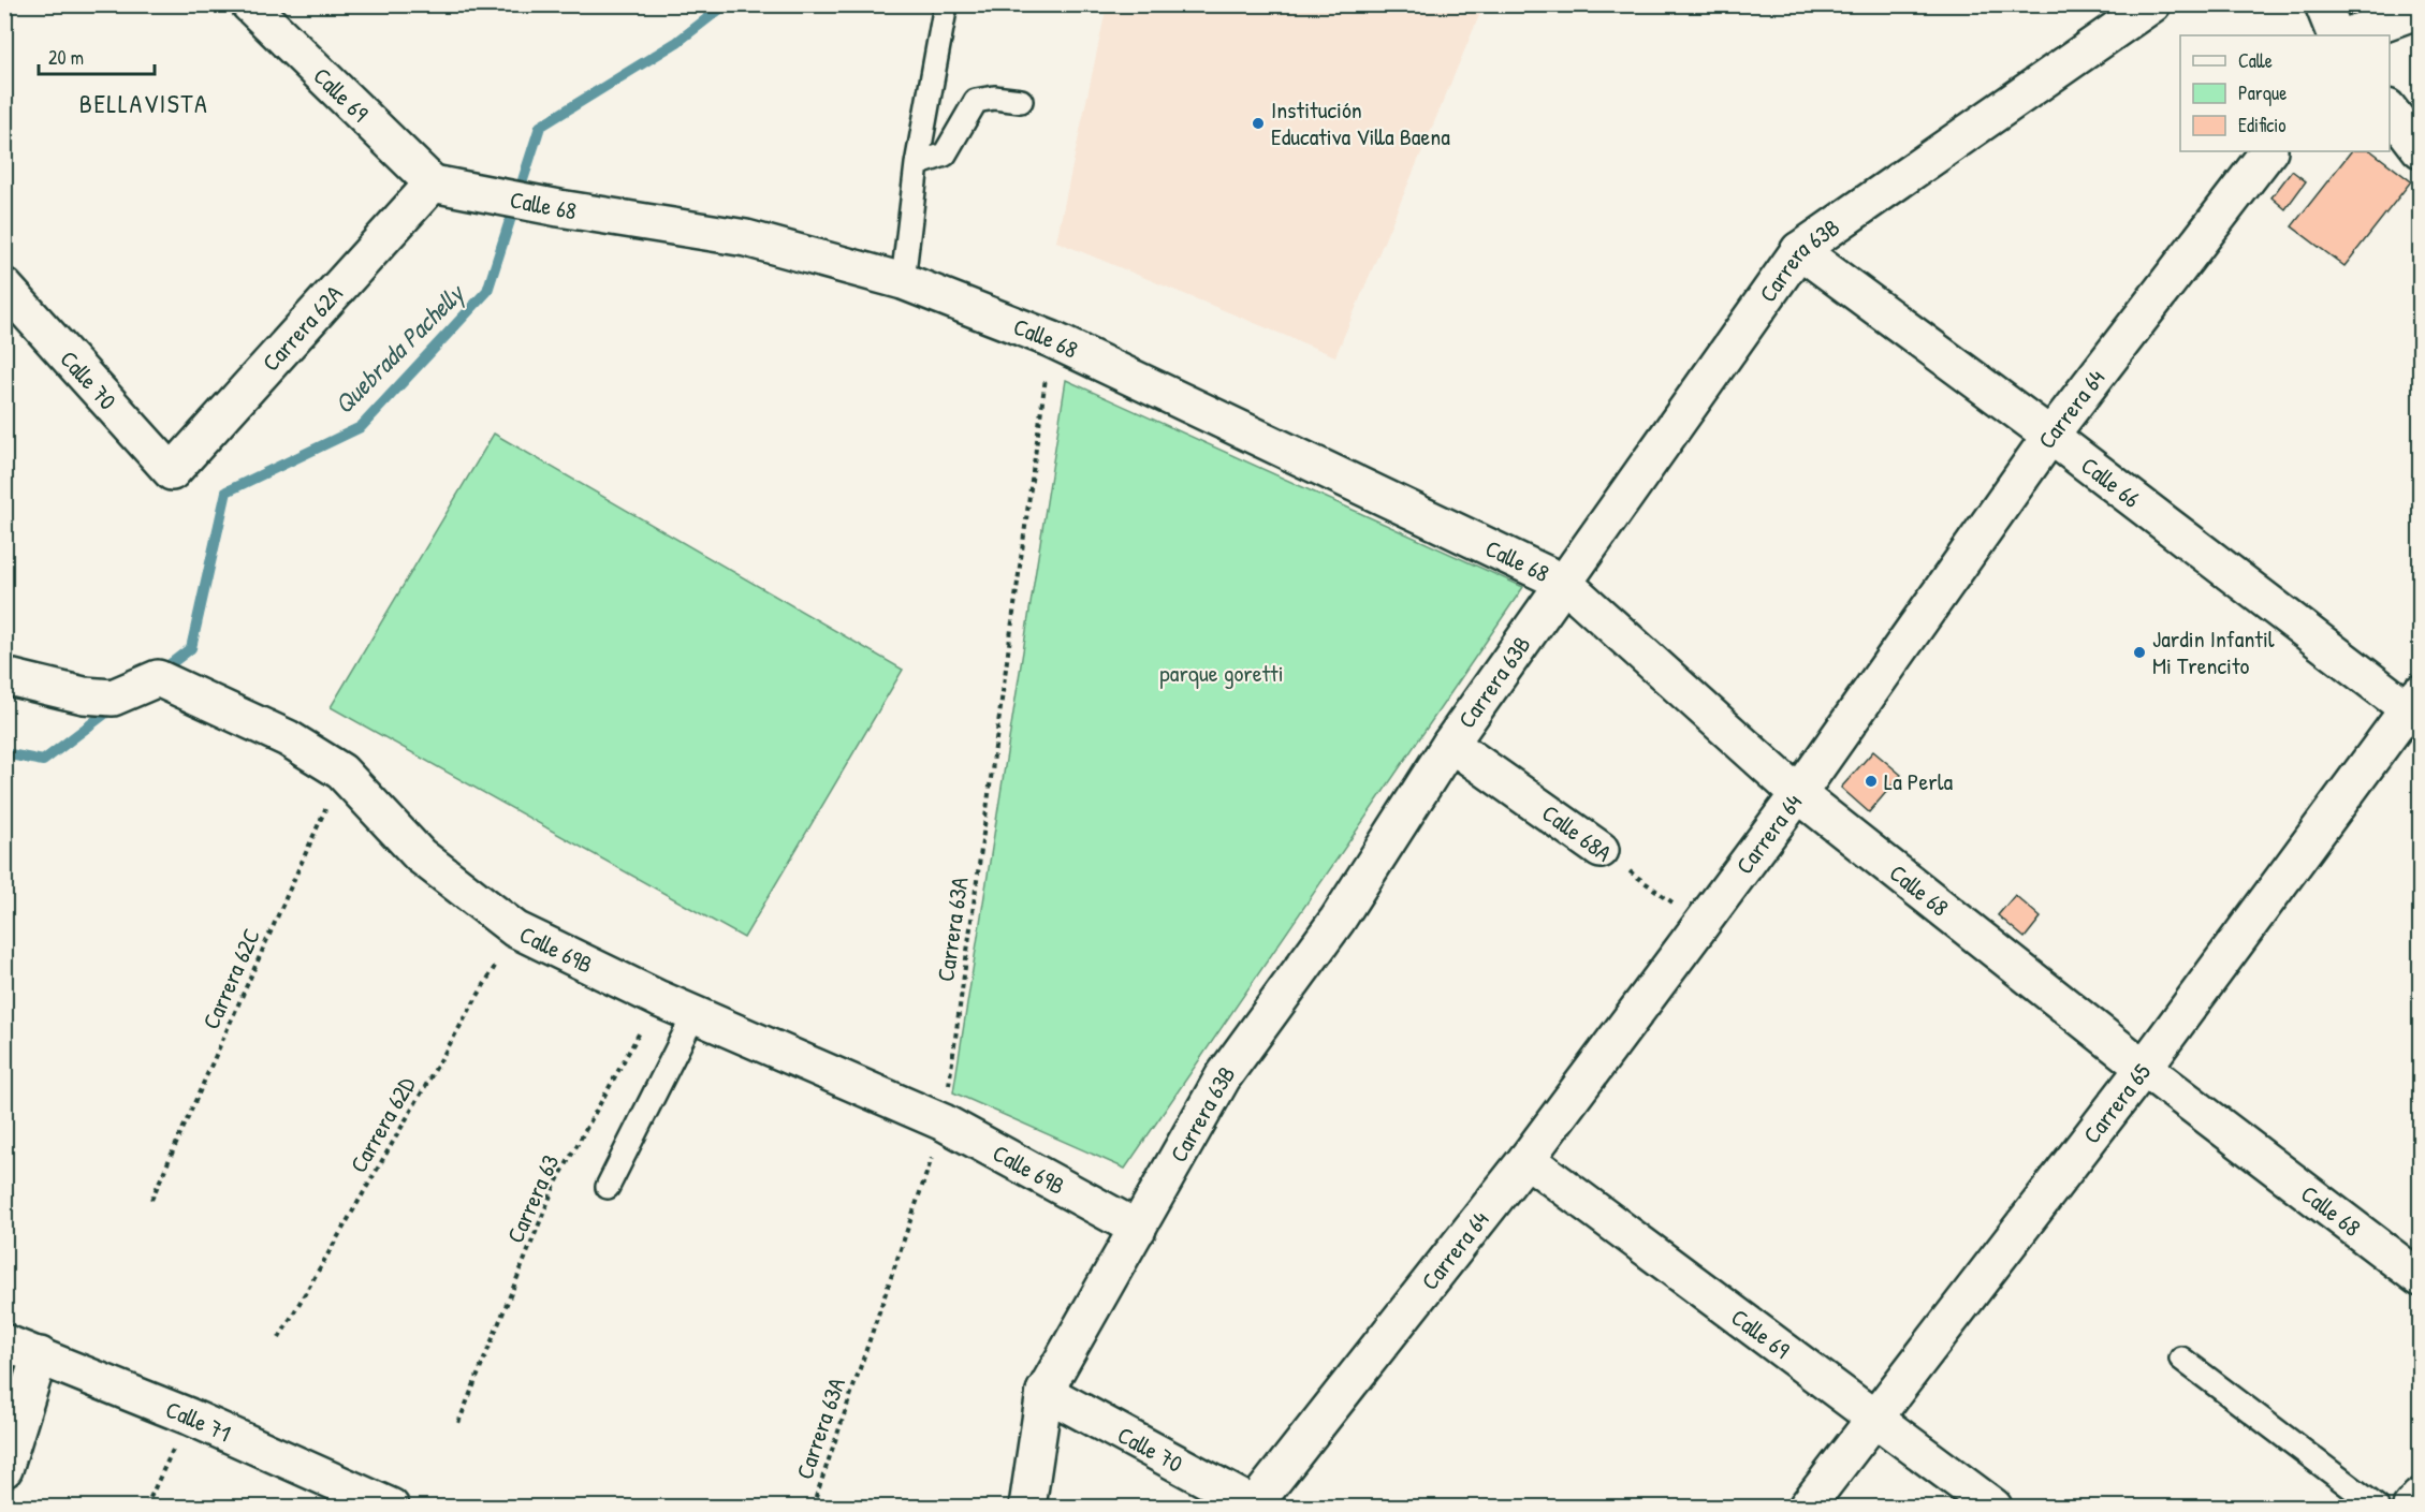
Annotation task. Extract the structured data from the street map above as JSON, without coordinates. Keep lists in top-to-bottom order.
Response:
{
  "streets": {
    "street": [
      "Calle 69",
      "Calle 68",
      "Carrera 63B",
      "Carrera 62A",
      "Calle 70",
      "Carrera 64",
      "Calle 66",
      "Calle 68A",
      "Calle 69B",
      "Carrera 65",
      "Calle 71"
    ],
    "path": [
      "Carrera 63A",
      "Carrera 62C",
      "Carrera 62D",
      "Carrera 63"
    ]
  },
  "crossings": [
    ["Calle 69", "Calle 68"],
    ["Calle 69", "Carrera 62A"],
    ["Calle 69", "Carrera 64"],
    ["Calle 69", "Carrera 65"],
    ["Calle 68", "Carrera 63B"],
    ["Calle 68", "Carrera 62A"],
    ["Calle 68", "Carrera 64"],
    ["Calle 68", "Carrera 63A"],
    ["Calle 68", "Carrera 65"],
    ["Carrera 63B", "Calle 70"],
    ["Carrera 63B", "Calle 66"],
    ["Carrera 63B", "Calle 68A"],
    ["Carrera 63B", "Calle 69B"],
    ["Carrera 62A", "Calle 70"],
    ["Calle 70", "Carrera 64"],
    ["Carrera 64", "Calle 66"],
    ["Carrera 64", "Calle 68A"],
    ["Calle 66", "Carrera 65"],
    ["Carrera 63A", "Calle 69B"],
    ["Calle 69B", "Carrera 62C"],
    ["Calle 69B", "Carrera 62D"],
    ["Calle 69B", "Carrera 63"]
  ],
  "districts": ["BELLAVISTA"],
  "water": ["Quebrada Pachelly"],
  "parks": ["parque goretti"],
  "places": ["Institución Educativa Villa Baena", "Jardin Infantil Mi Trencito", "La Perla"],
  "legend": ["Calle", "Parque", "Edificio"],
  "scale_bar": "20 m"
}
